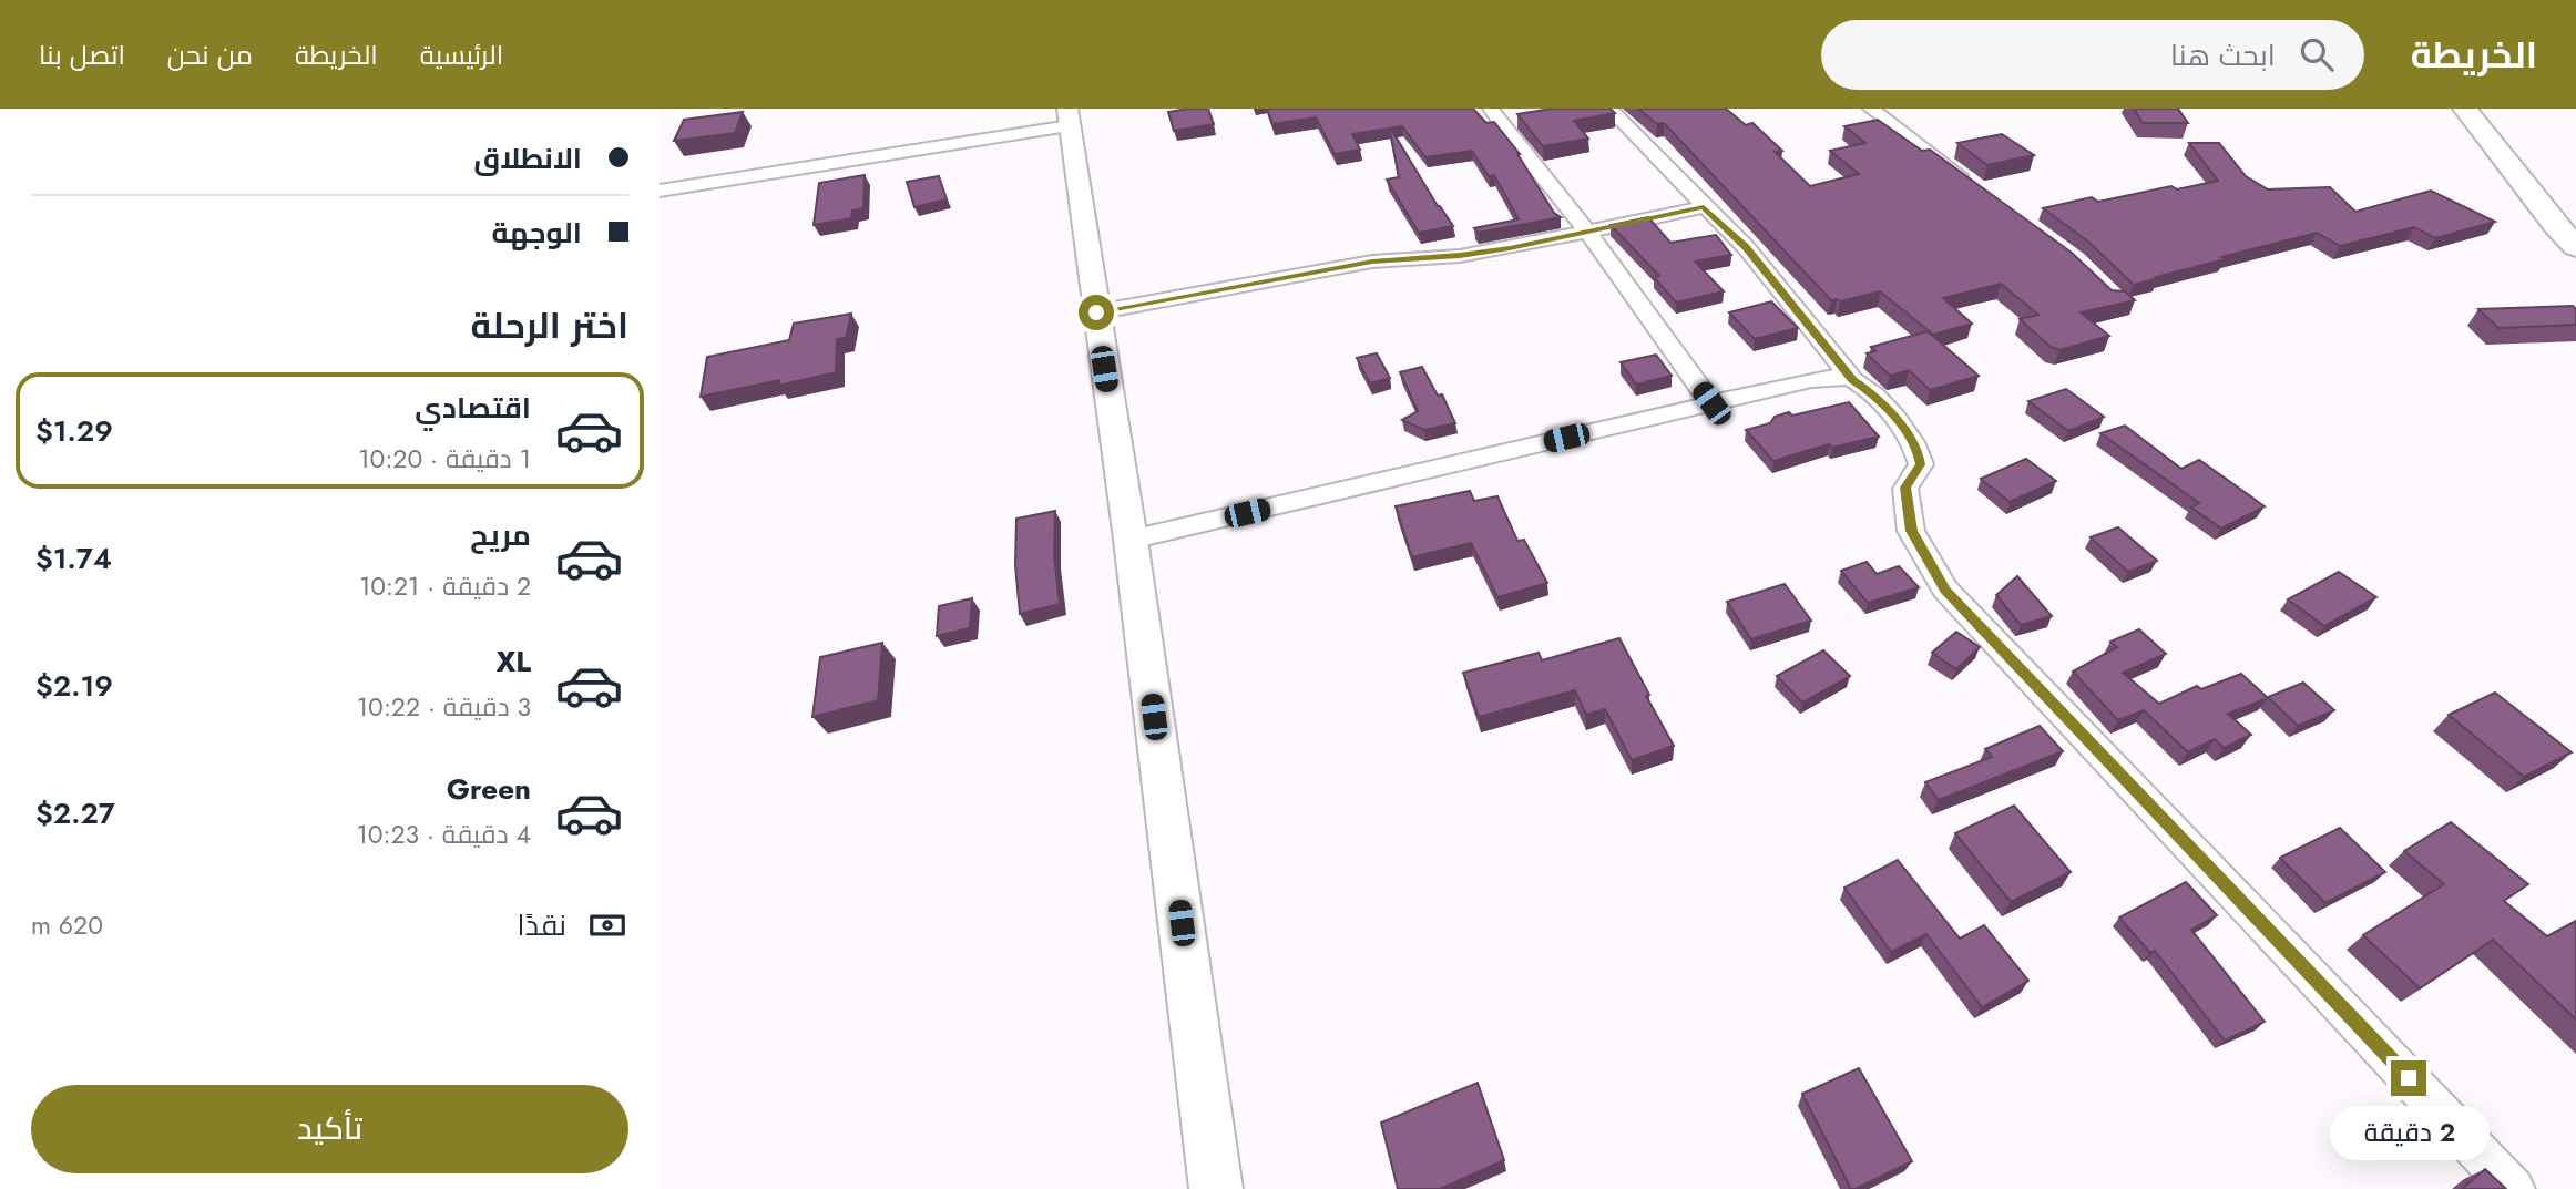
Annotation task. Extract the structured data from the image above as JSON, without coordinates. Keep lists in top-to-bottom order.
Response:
{
  "page": {
    "header": "الخريطة",
    "search": "ابحث هنا",
    "nav": [
      "الرئيسية",
      "الخريطة",
      "من نحن",
      "اتصل بنا"
    ],
    "banner": ["الانطلاق", "الوجهة"],
    "heading": "اختر الرحلة",
    "list": [
      {
        "name": "اقتصادي",
        "note": "1 دقيقة · 10:20",
        "value": "$1.29"
      },
      {
        "name": "مريح",
        "note": "2 دقيقة · 10:21",
        "value": "$1.74"
      },
      {
        "name": "XL",
        "note": "3 دقيقة · 10:22",
        "value": "$2.19"
      },
      {
        "name": "Green",
        "note": "4 دقيقة · 10:23",
        "value": "$2.27"
      }
    ],
    "pay": ["نقدًا", "620 m"],
    "buttons": "تأكيد",
    "bubble": "2 دقيقة"
  }
}
